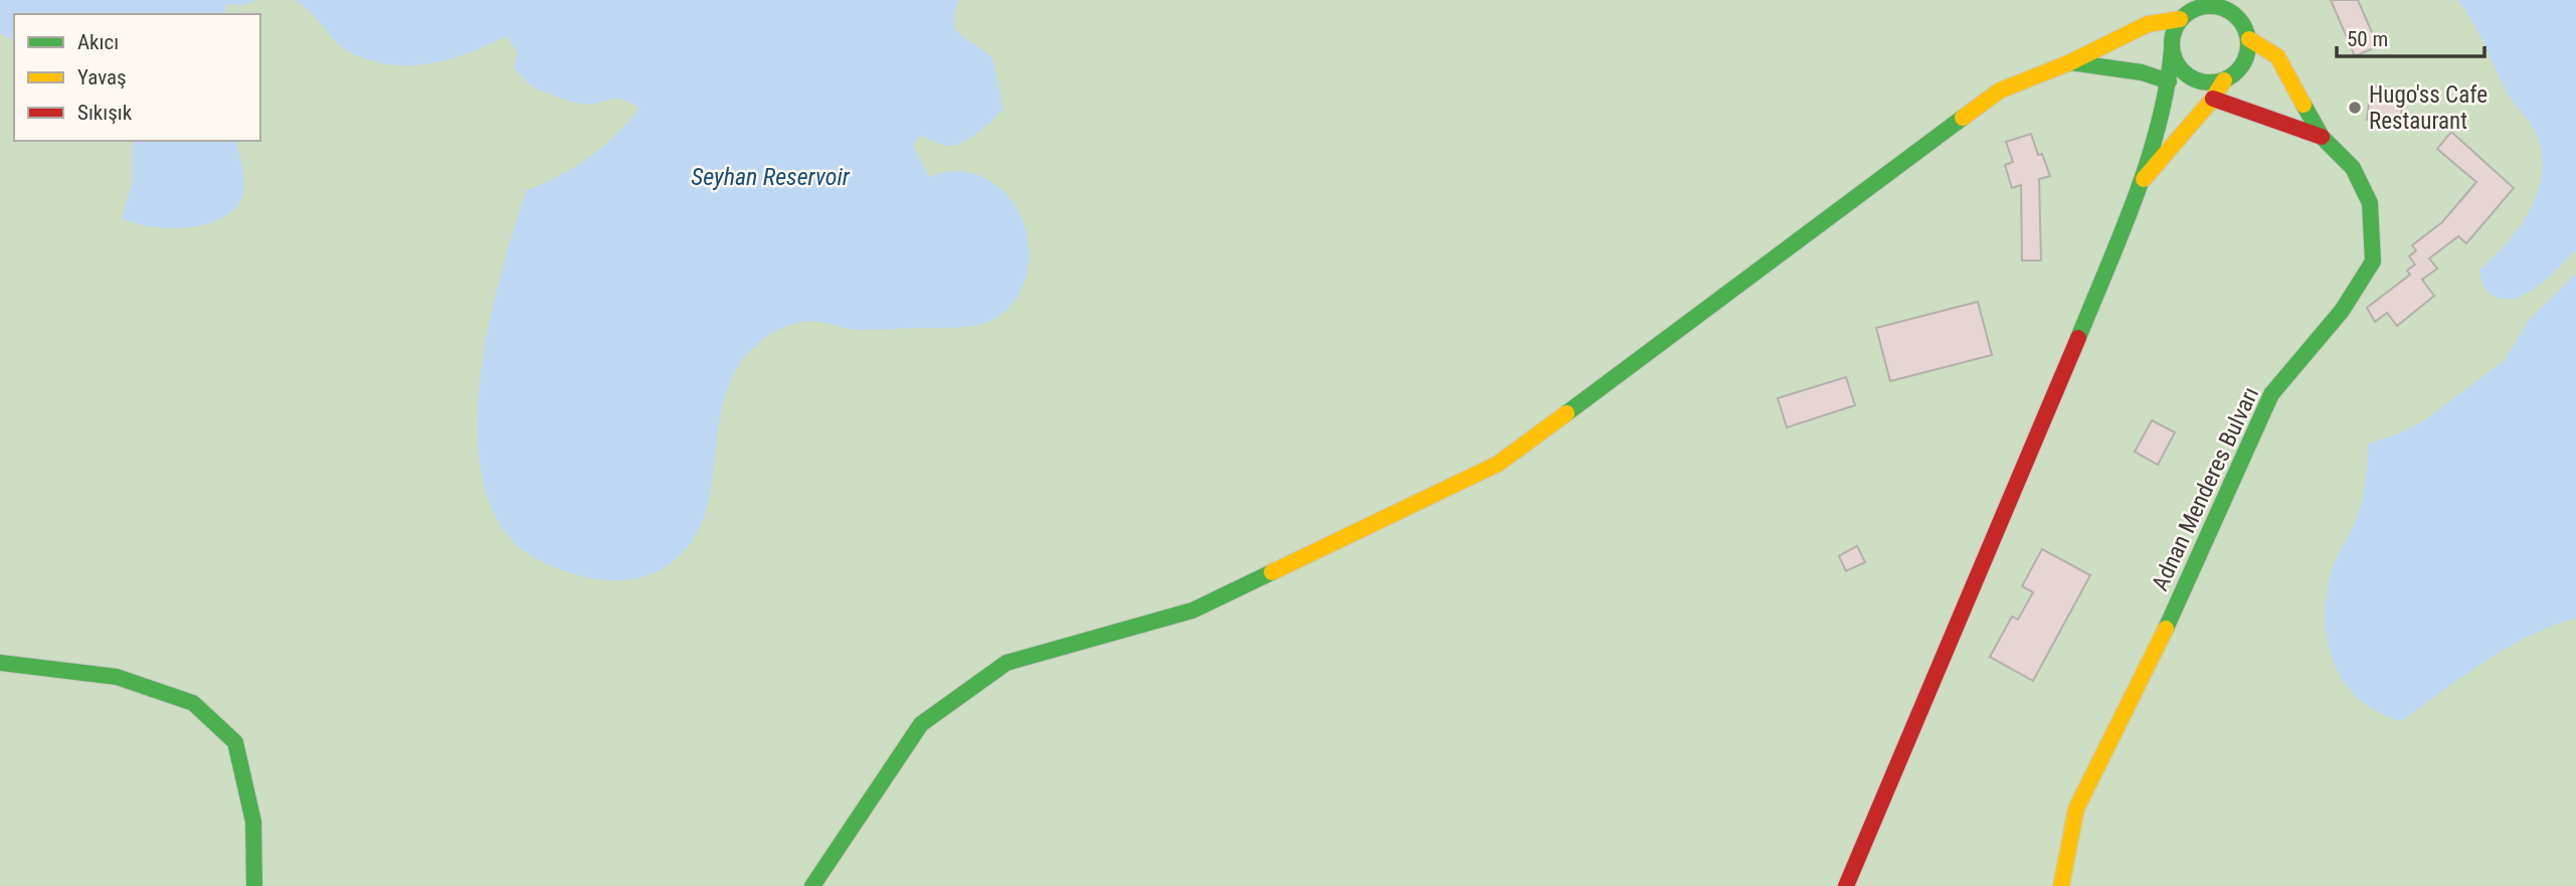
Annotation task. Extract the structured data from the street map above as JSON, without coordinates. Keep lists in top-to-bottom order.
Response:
{
  "streets": {
    "main road": ["Adnan Menderes Bulvarı"]
  },
  "water": ["Seyhan Reservoir"],
  "places": ["Hugo'ss Cafe Restaurant"],
  "legend": ["Akıcı", "Yavaş", "Sıkışık"],
  "scale_bar": "50 m"
}
